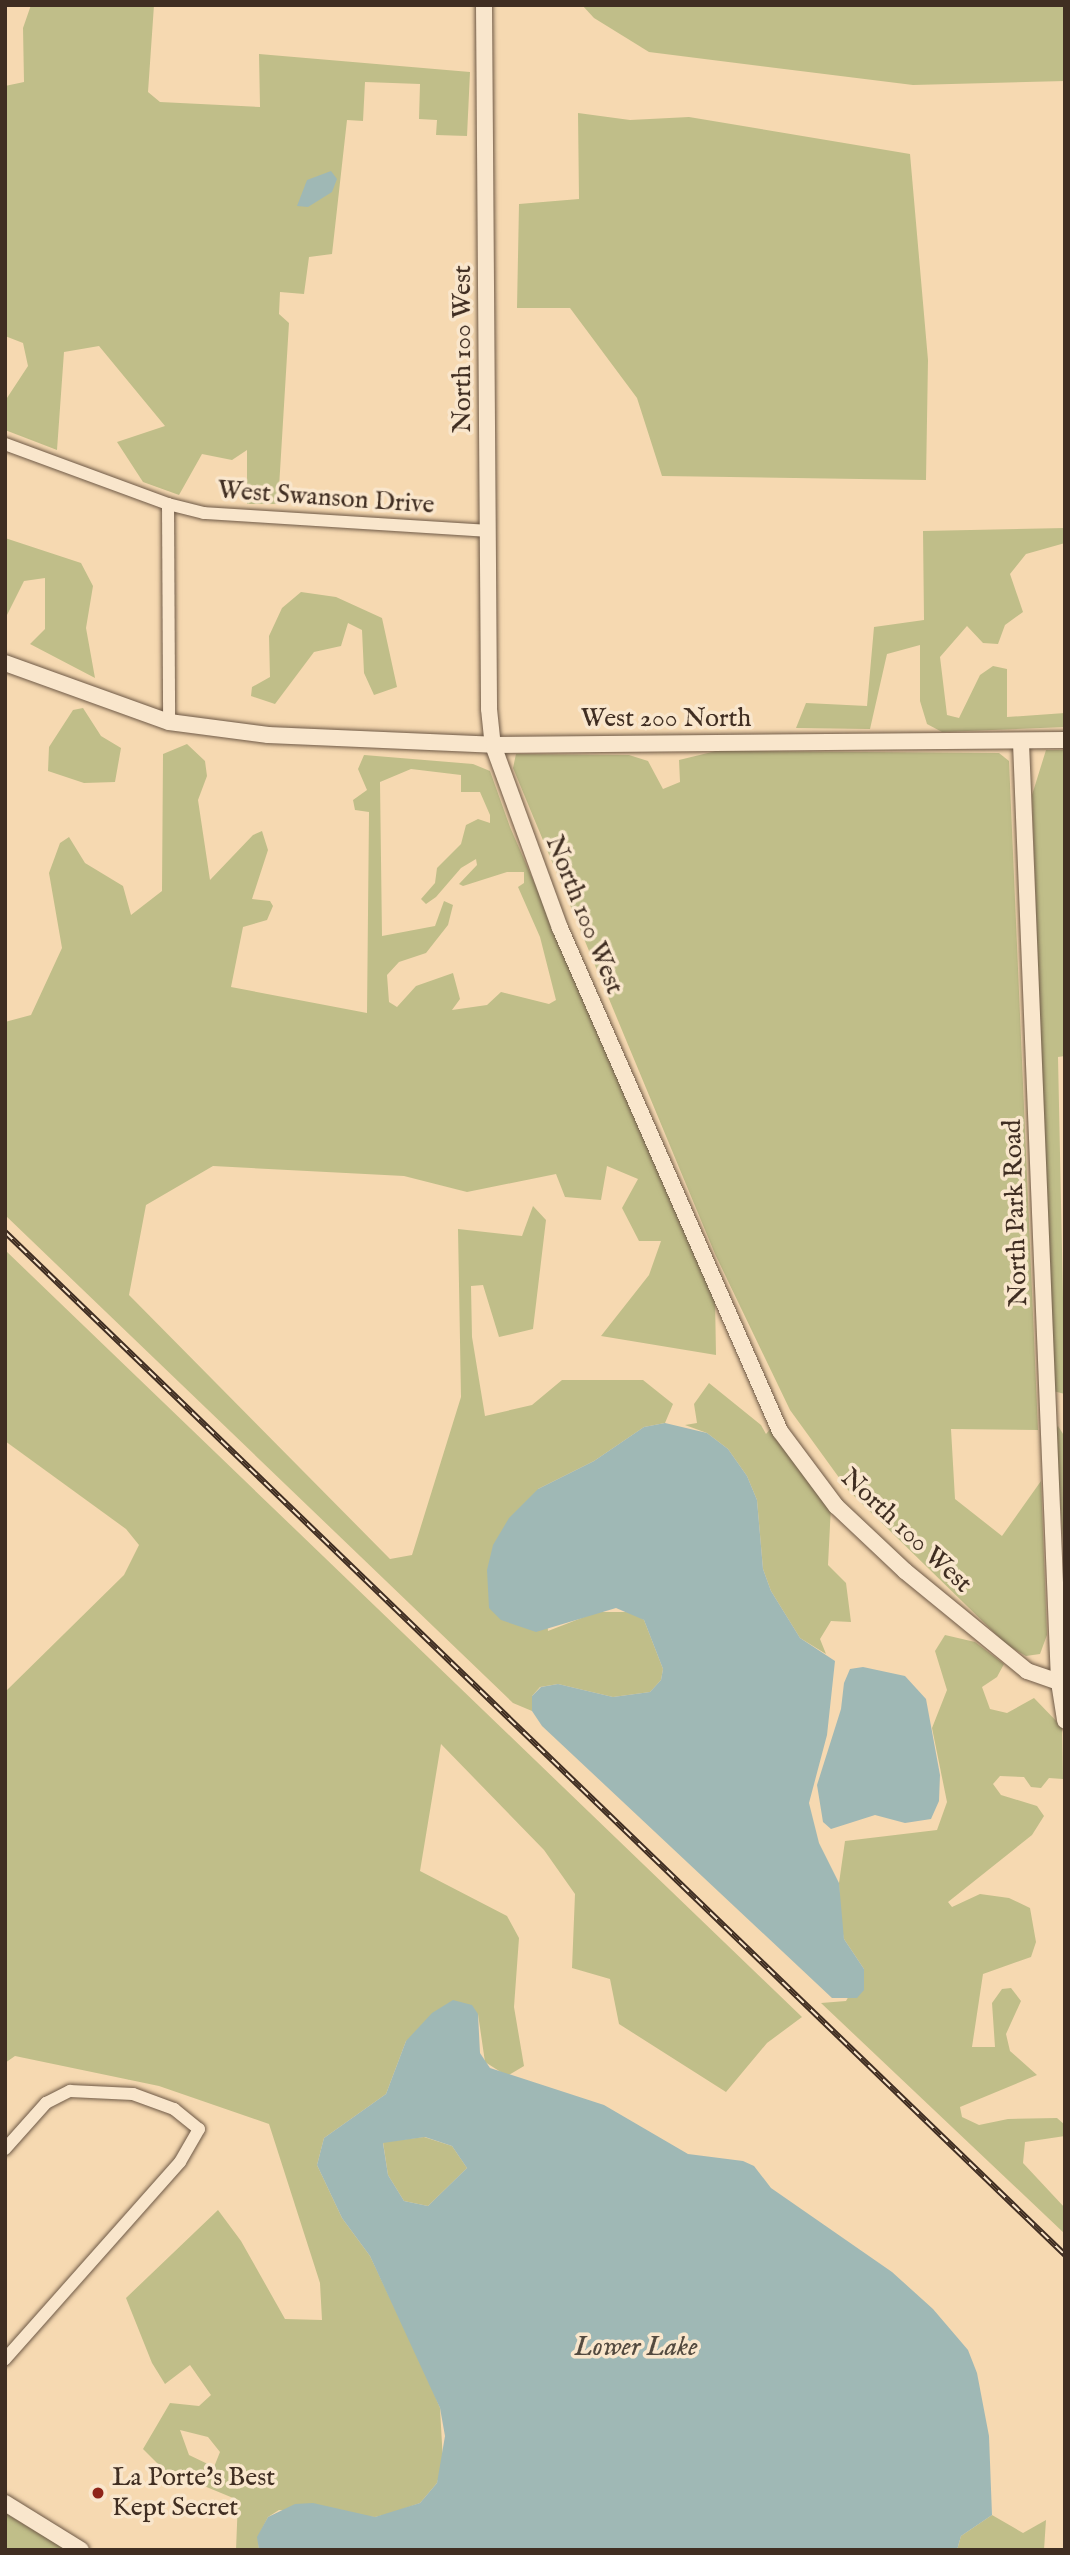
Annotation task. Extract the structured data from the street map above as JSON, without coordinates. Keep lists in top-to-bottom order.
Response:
{
  "streets": {
    "street": [
      "North 100 West",
      "West Swanson Drive",
      "West 200 North",
      "North Park Road"
    ]
  },
  "crossings": [
    ["North 100 West", "West Swanson Drive"],
    ["North 100 West", "West 200 North"],
    ["North 100 West", "North Park Road"],
    ["West 200 North", "North Park Road"]
  ],
  "water": ["Lower Lake"],
  "places": ["La Porte's Best Kept Secret"]
}
